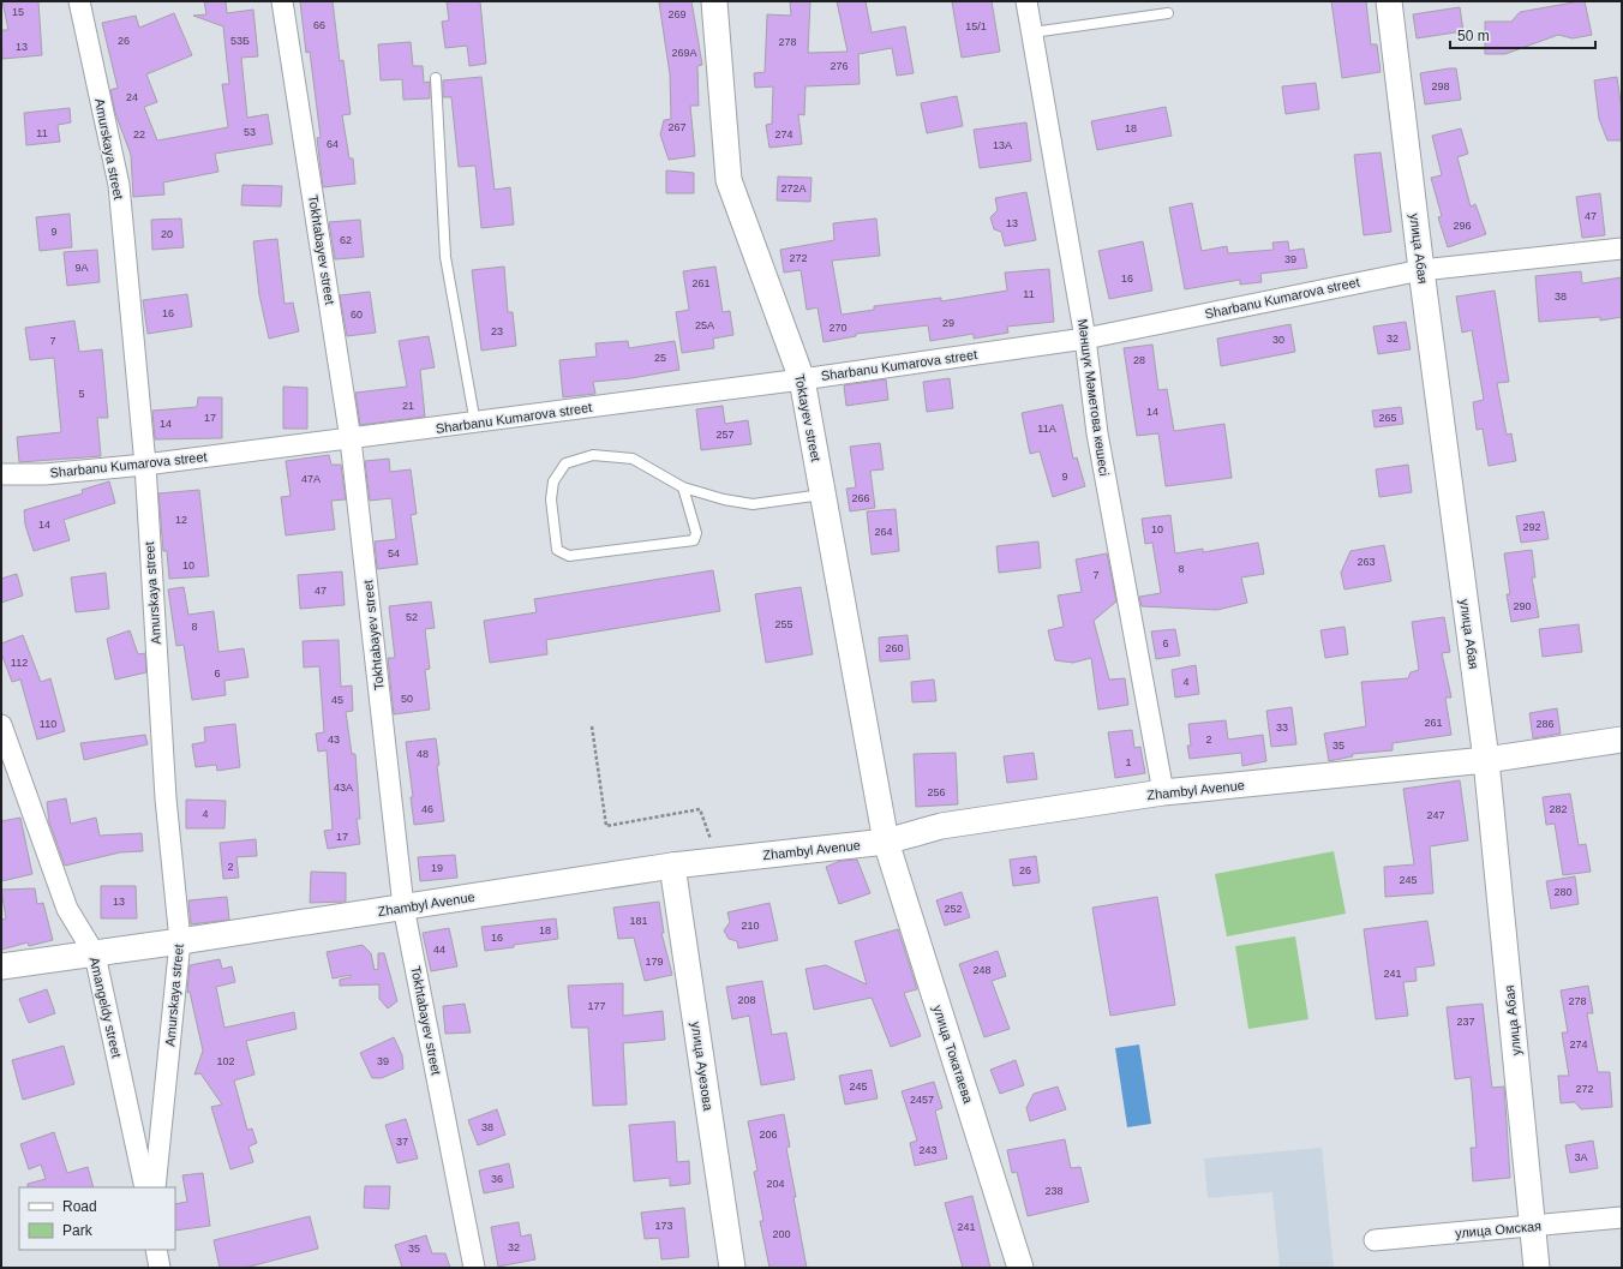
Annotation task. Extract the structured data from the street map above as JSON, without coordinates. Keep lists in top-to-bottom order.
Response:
{
  "streets": {
    "street": [
      "Amurskaya street",
      "улица Абая",
      "Tokhtabayev street",
      "Sharbanu Kumarova street",
      "Мәншүк Мәметова көшесі",
      "Toktayev street",
      "Zhambyl Avenue",
      "Amangeldy street",
      "улица Токатаева",
      "улица Ауезова",
      "улица Омская"
    ]
  },
  "crossings": [
    ["Amurskaya street", "Sharbanu Kumarova street"],
    ["Amurskaya street", "Zhambyl Avenue"],
    ["улица Абая", "Sharbanu Kumarova street"],
    ["улица Абая", "Zhambyl Avenue"],
    ["улица Абая", "улица Омская"],
    ["Tokhtabayev street", "Sharbanu Kumarova street"],
    ["Tokhtabayev street", "Zhambyl Avenue"],
    ["Sharbanu Kumarova street", "Мәншүк Мәметова көшесі"],
    ["Sharbanu Kumarova street", "Toktayev street"],
    ["Мәншүк Мәметова көшесі", "Zhambyl Avenue"],
    ["Toktayev street", "Zhambyl Avenue"],
    ["Toktayev street", "улица Токатаева"],
    ["Zhambyl Avenue", "Amangeldy street"],
    ["Zhambyl Avenue", "улица Токатаева"],
    ["Zhambyl Avenue", "улица Ауезова"]
  ],
  "house_numbers": [
    "15",
    "269",
    "66",
    "15/1",
    "26",
    "53Б",
    "278",
    "13",
    "269А",
    "276",
    "298",
    "24",
    "267",
    "18",
    "53",
    "11",
    "22",
    "274",
    "64",
    "13А",
    "272А",
    "47",
    "13",
    "296",
    "9",
    "20",
    "62",
    "272",
    "39",
    "9А",
    "16",
    "261",
    "11",
    "38",
    "16",
    "60",
    "29",
    "25А",
    "270",
    "23",
    "32",
    "30",
    "7",
    "25",
    "28",
    "5",
    "21",
    "14",
    "17",
    "265",
    "14",
    "11А",
    "257",
    "9",
    "47А",
    "266",
    "12",
    "14",
    "292",
    "10",
    "264",
    "54",
    "263",
    "10",
    "8",
    "7",
    "47",
    "290",
    "52",
    "255",
    "8",
    "6",
    "260",
    "112",
    "6",
    "4",
    "50",
    "45",
    "261",
    "110",
    "286",
    "33",
    "43",
    "2",
    "35",
    "48",
    "1",
    "43А",
    "256",
    "46",
    "282",
    "4",
    "247",
    "17",
    "2",
    "19",
    "26",
    "245",
    "280",
    "13",
    "252",
    "181",
    "210",
    "18",
    "16",
    "44",
    "179",
    "248",
    "241",
    "208",
    "278",
    "177",
    "237",
    "274",
    "102",
    "39",
    "245",
    "272",
    "2457",
    "38",
    "206",
    "37",
    "243",
    "3А",
    "36",
    "204",
    "238",
    "173",
    "241",
    "200",
    "32",
    "35"
  ],
  "legend": ["Road", "Park"],
  "scale_bar": "50 m"
}
